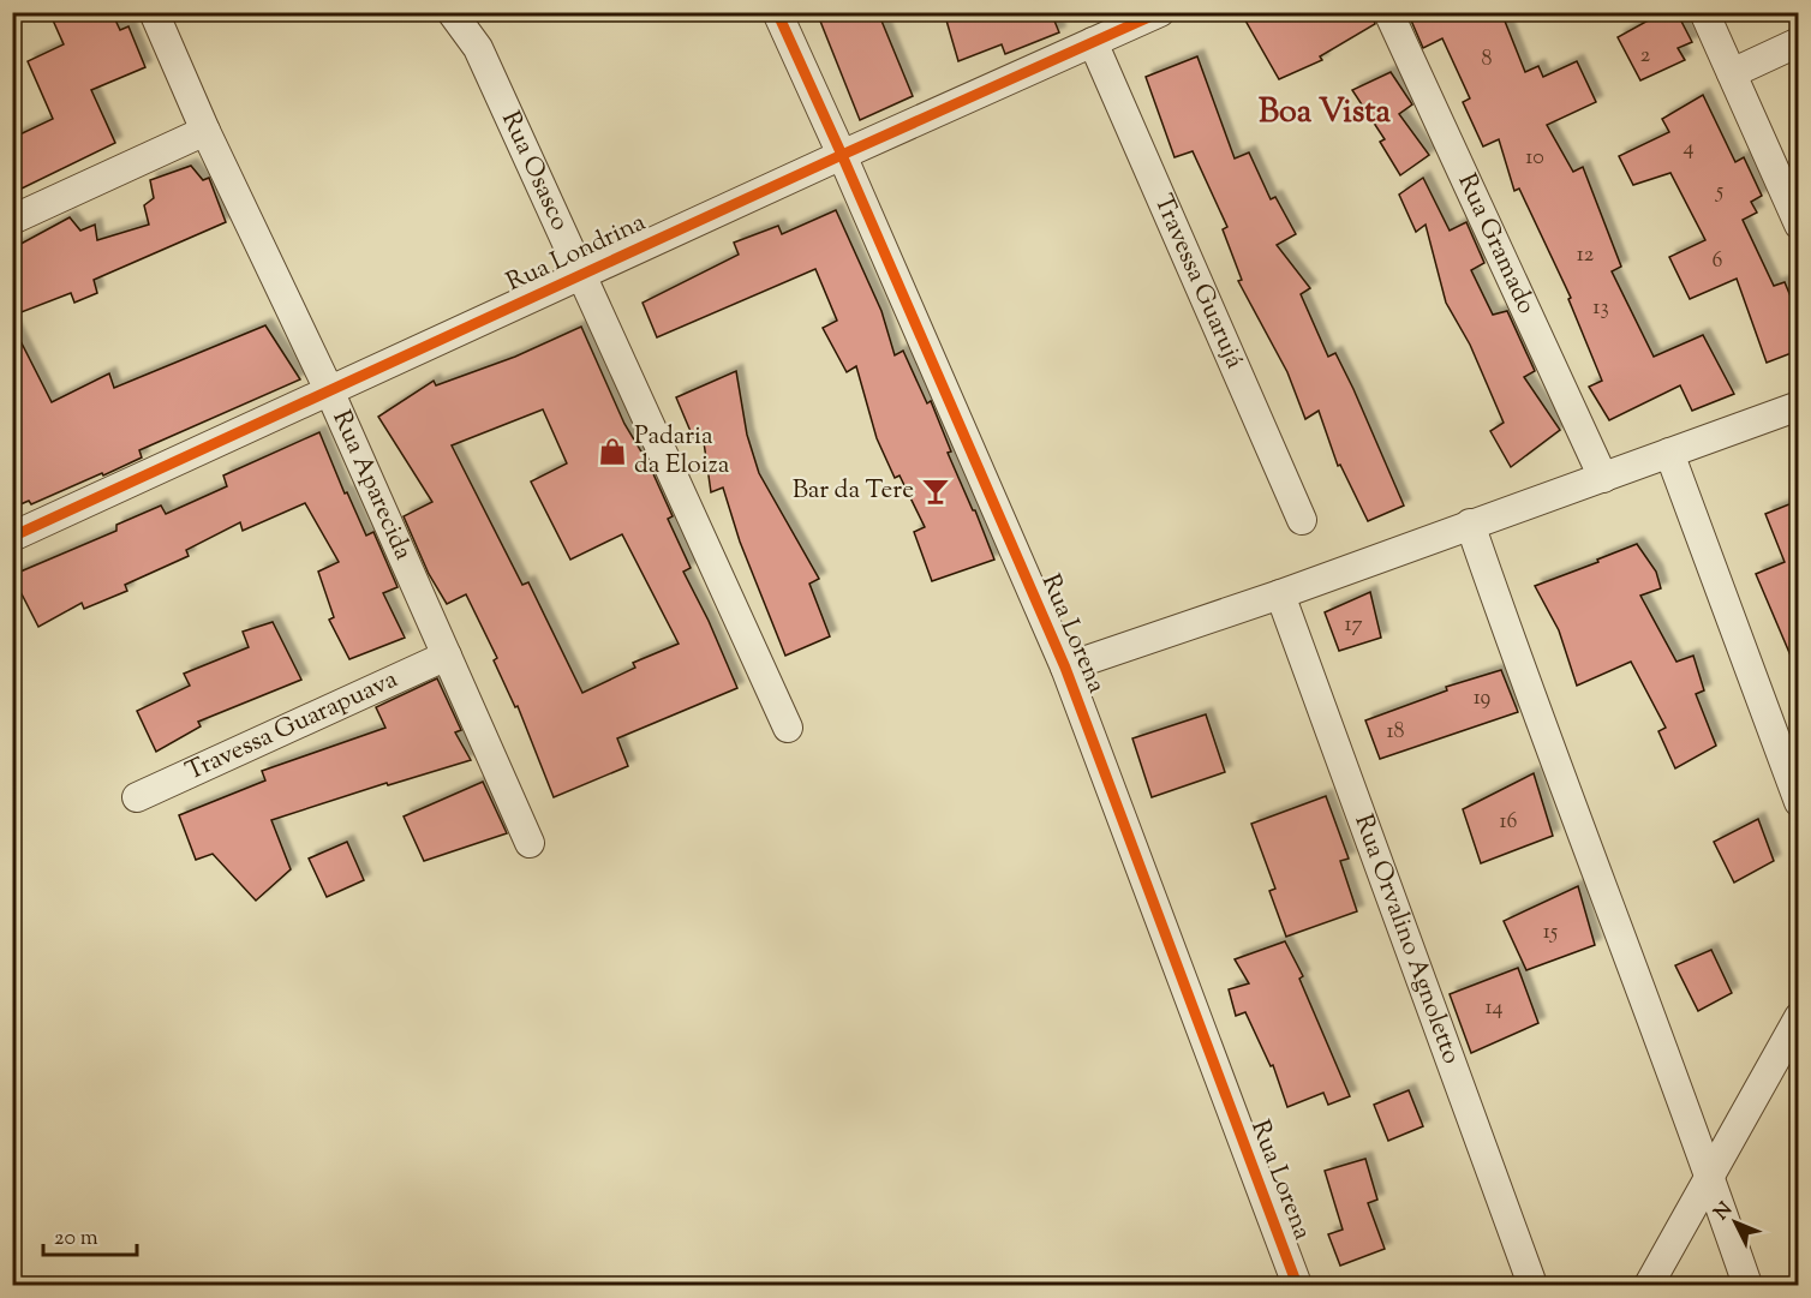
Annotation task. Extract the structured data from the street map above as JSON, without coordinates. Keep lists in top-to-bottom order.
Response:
{
  "streets": {
    "street": [
      "Rua Osasco",
      "Rua Gramado",
      "Rua Londrina",
      "Travessa Guarujá",
      "Rua Aparecida",
      "Rua Lorena",
      "Travessa Guarapuava",
      "Rua Orvalino Agnoletto"
    ]
  },
  "crossings": [
    ["Rua Osasco", "Rua Londrina"],
    ["Rua Londrina", "Travessa Guarujá"],
    ["Rua Londrina", "Rua Aparecida"],
    ["Rua Londrina", "Rua Lorena"],
    ["Rua Aparecida", "Travessa Guarapuava"]
  ],
  "districts": ["Boa Vista"],
  "places": {
    "shop": ["Padaria da Eloiza"],
    "bar": ["Bar da Tere"]
  },
  "house_numbers": [
    "2",
    "8",
    "4",
    "10",
    "5",
    "12",
    "6",
    "13",
    "17",
    "19",
    "18",
    "16",
    "15",
    "14"
  ],
  "scale_bar": "20 m",
  "north": "top left"
}
